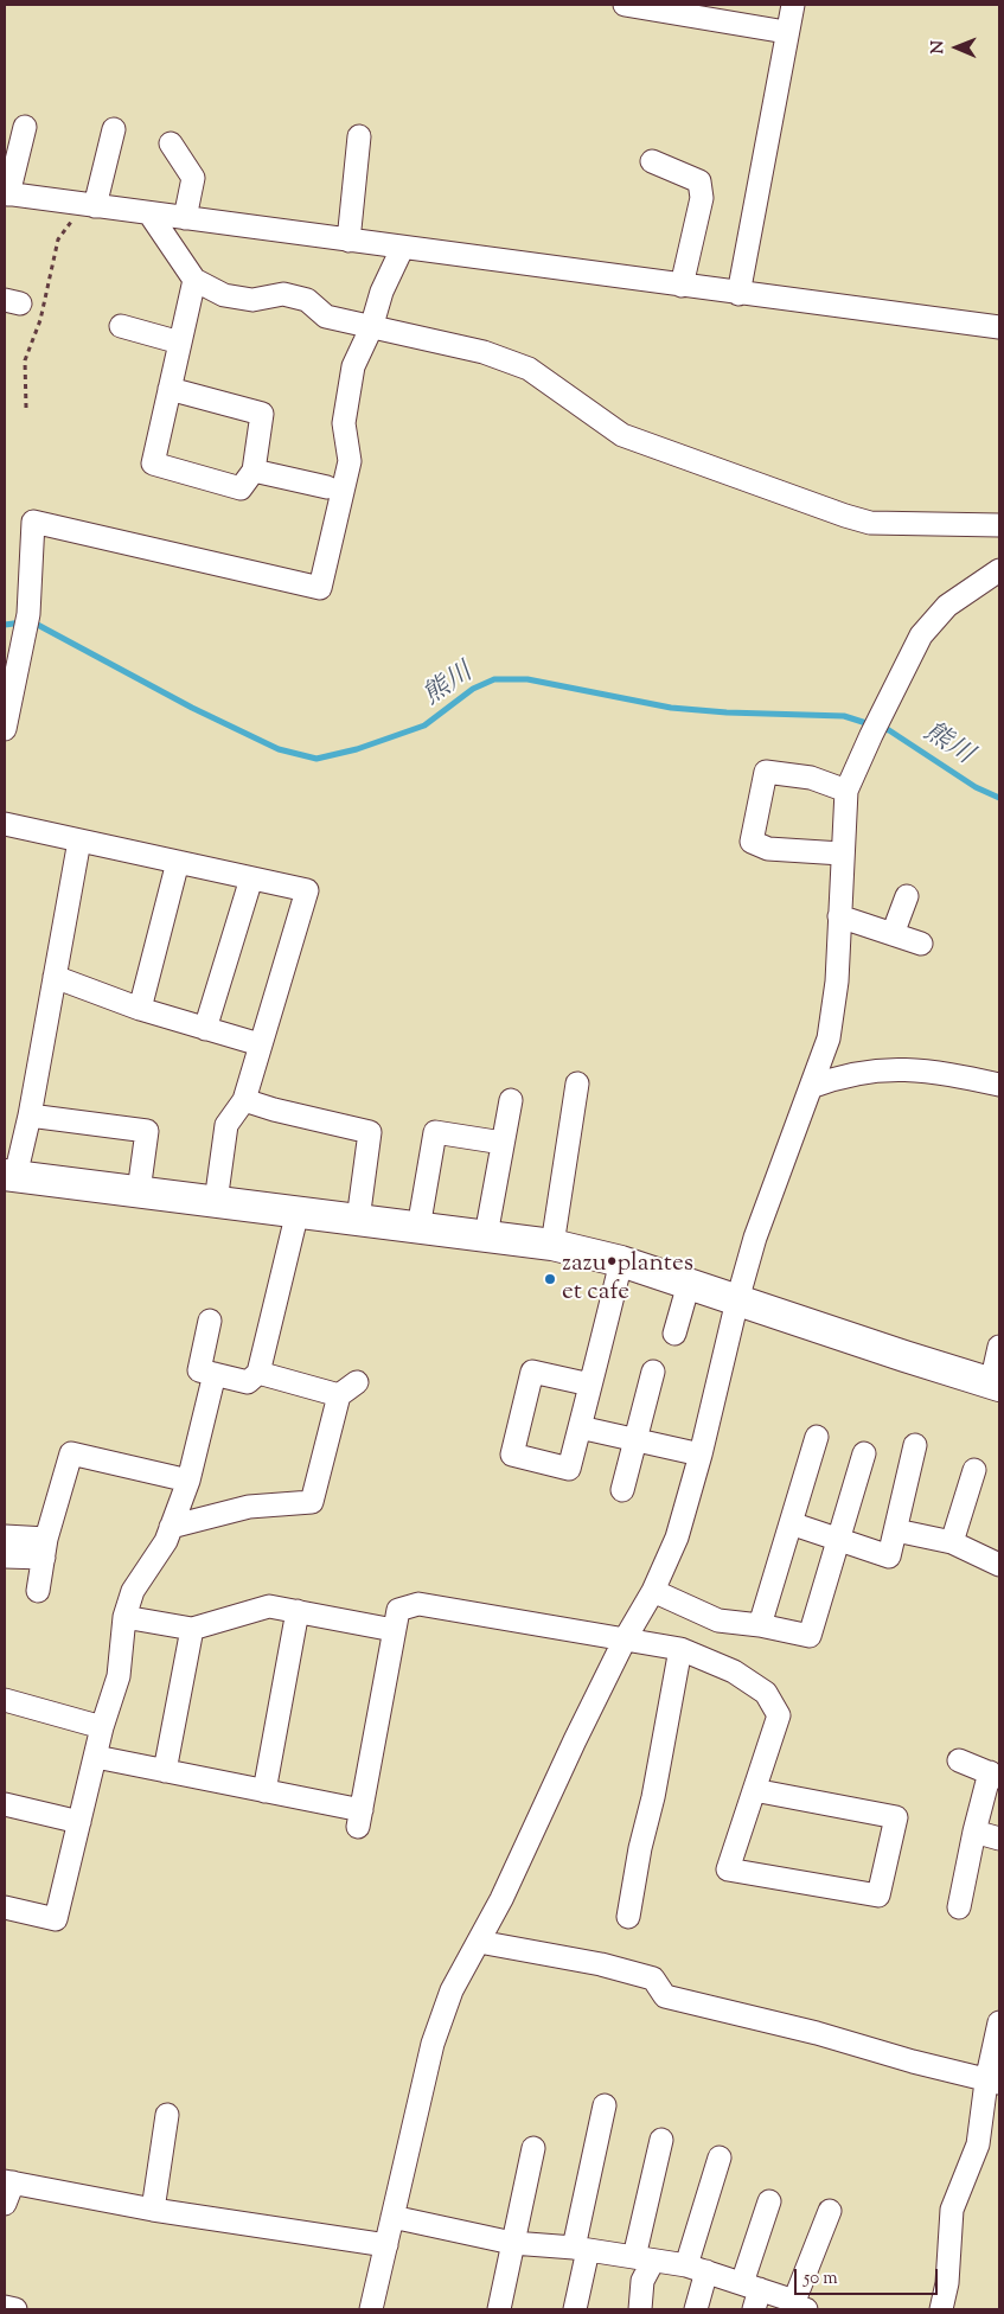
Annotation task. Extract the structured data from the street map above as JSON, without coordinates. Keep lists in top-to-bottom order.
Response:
{
  "water": ["熊川"],
  "places": ["zazu•plantes et cafe"],
  "scale_bar": "50 m",
  "north": "left"
}
